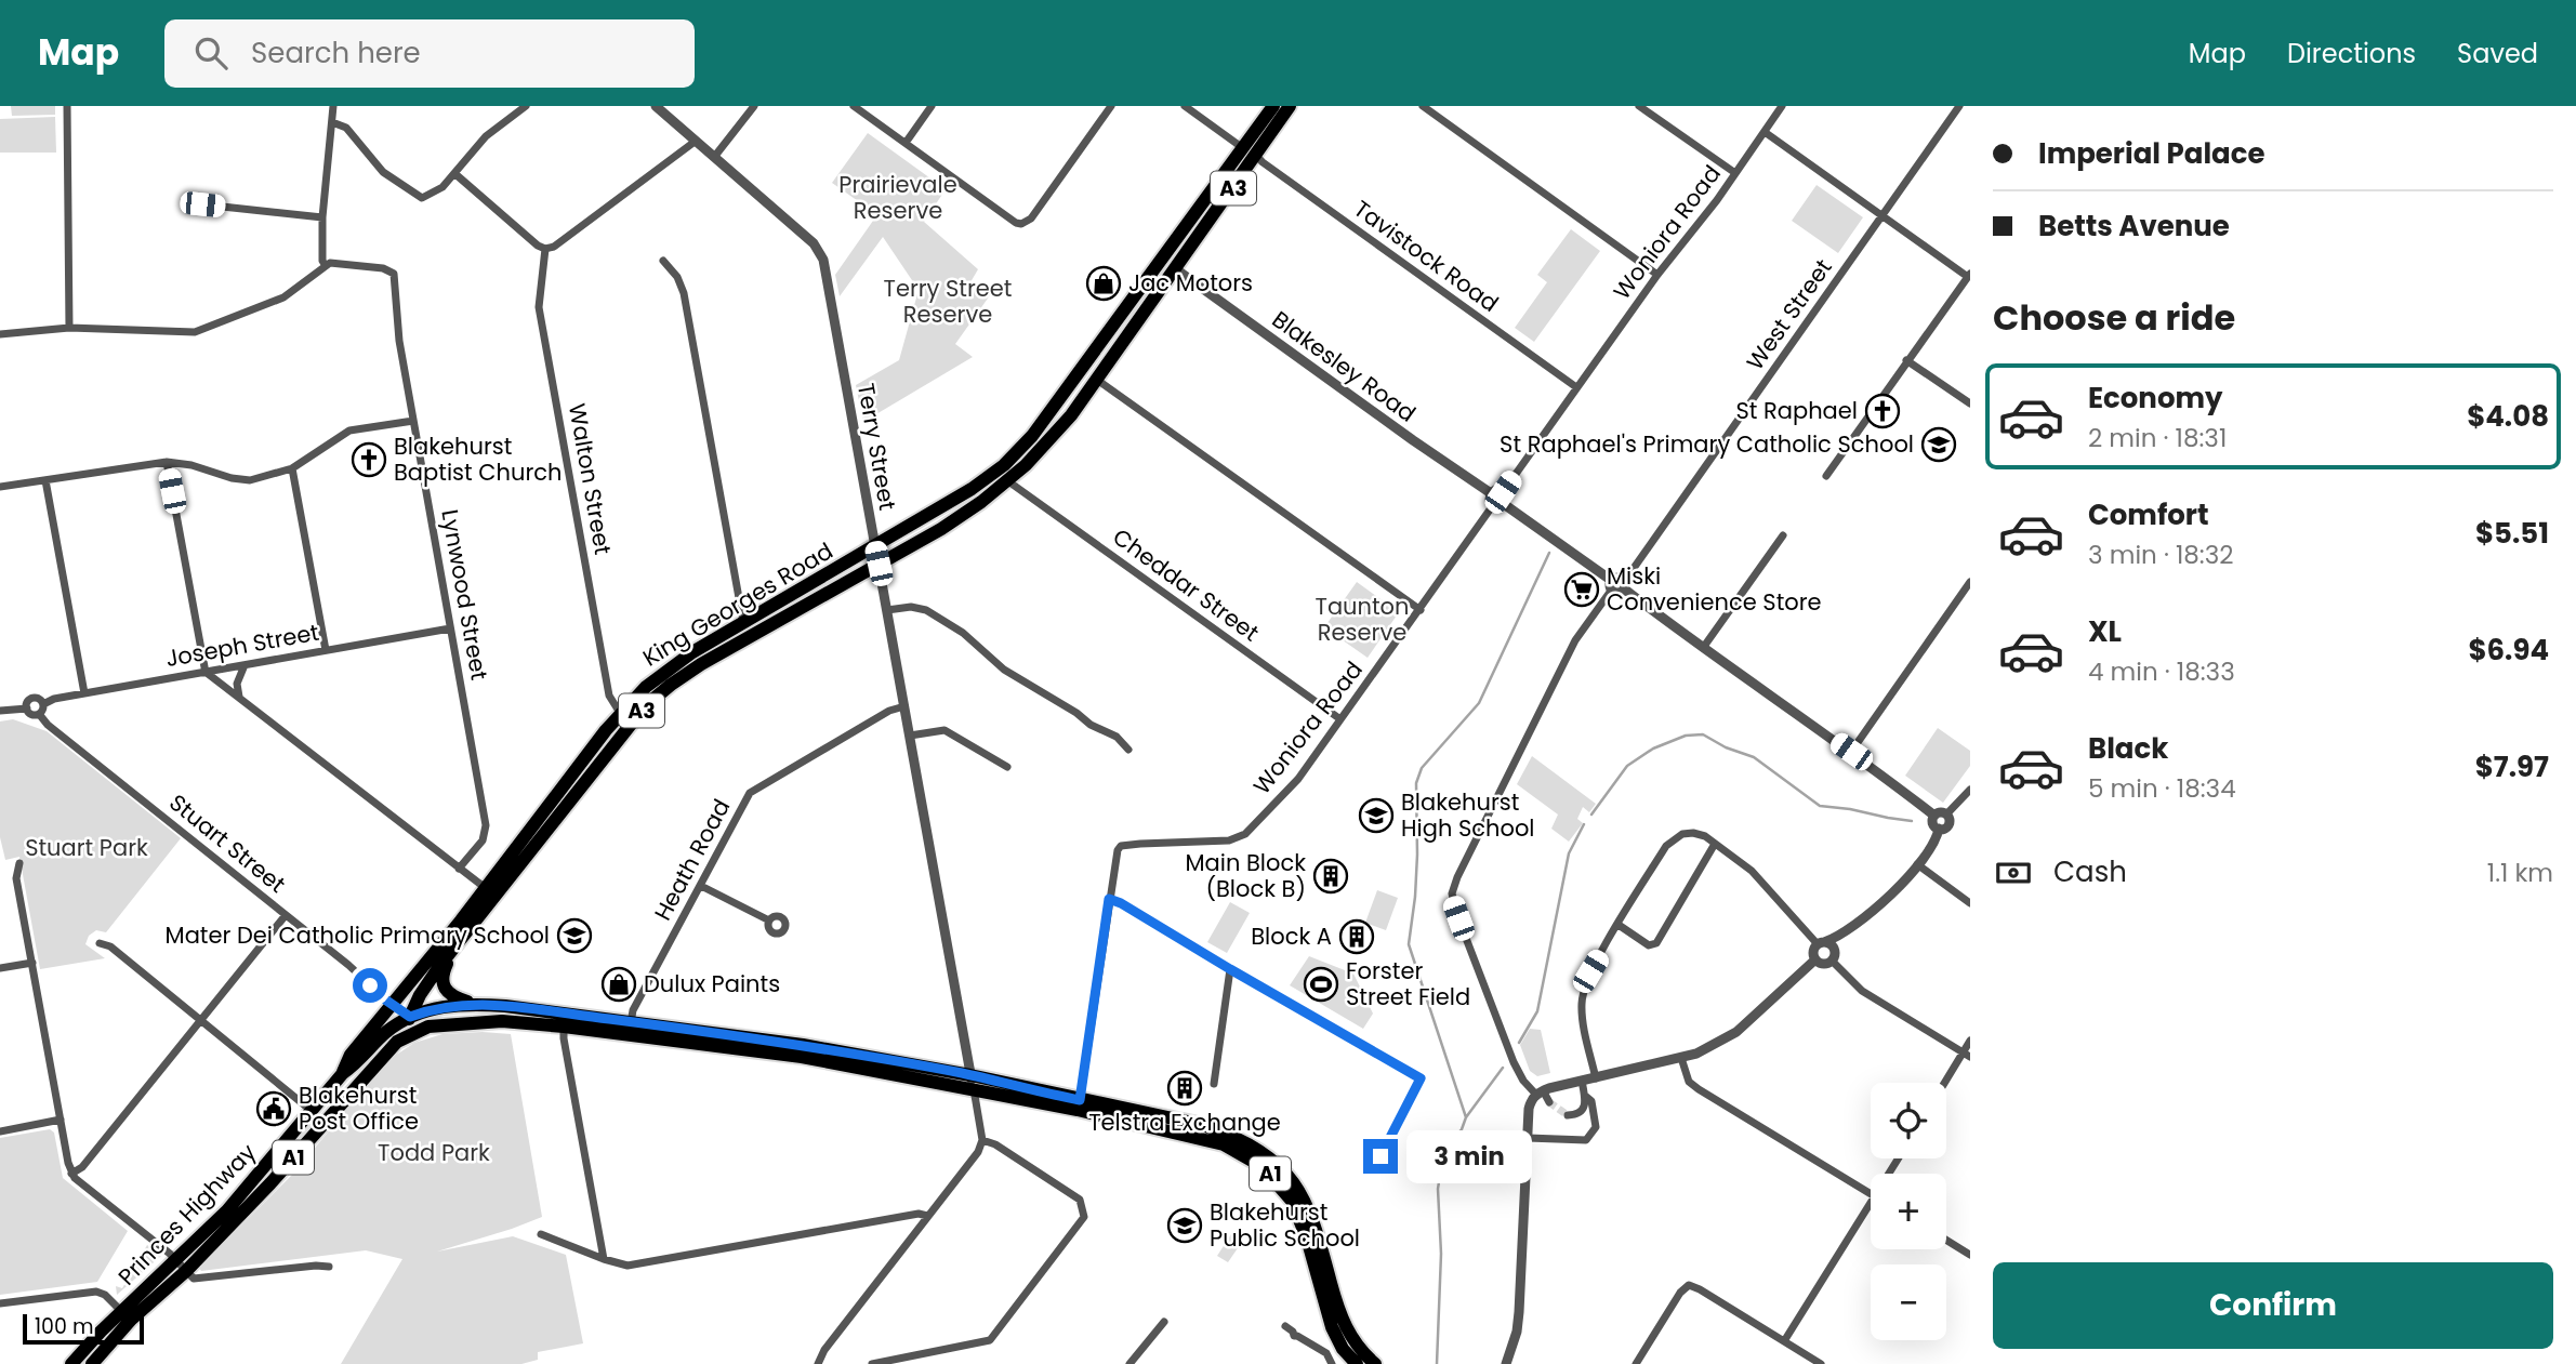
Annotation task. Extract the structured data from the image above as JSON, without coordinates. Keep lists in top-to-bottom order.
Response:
{
  "streets": {
    "highway": [
      "A3",
      "King Georges Road",
      "A1",
      "Princes Highway"
    ],
    "street": [
      "Woniora Road",
      "Tavistock Road",
      "West Street",
      "Blakesley Road",
      "Terry Street",
      "Walton Street",
      "Cheddar Street",
      "Lynwood Street",
      "Joseph Street",
      "Stuart Street",
      "Heath Road"
    ]
  },
  "crossings": [
    ["Woniora Road", "Tavistock Road"],
    ["Woniora Road", "Blakesley Road"],
    ["Woniora Road", "Cheddar Street"],
    ["Woniora Road", "Princes Highway"],
    ["Tavistock Road", "King Georges Road"],
    ["Blakesley Road", "King Georges Road"],
    ["Terry Street", "King Georges Road"],
    ["Terry Street", "Heath Road"],
    ["Terry Street", "Princes Highway"],
    ["Walton Street", "King Georges Road"],
    ["Cheddar Street", "King Georges Road"],
    ["Lynwood Street", "Joseph Street"],
    ["King Georges Road", "Stuart Street"],
    ["King Georges Road", "Princes Highway"],
    ["Joseph Street", "Stuart Street"],
    ["Heath Road", "Princes Highway"]
  ],
  "parks": [
    "Prairievale Reserve",
    "Terry Street Reserve",
    "Taunton Reserve",
    "Stuart Park",
    "Todd Park"
  ],
  "places": {
    "shop": ["Jac Motors", "Dulux Paints"],
    "church": ["St Raphael", "Blakehurst Baptist Church"],
    "school or university": [
      "St Raphael's Primary Catholic School",
      "Blakehurst High School",
      "Mater Dei Catholic Primary School",
      "Blakehurst Public School"
    ],
    "supermarket": ["Miski Convenience Store"],
    "building": ["Main Block (Block B)", "Block A", "Telstra Exchange"],
    "sports": ["Forster Street Field"],
    "public building": ["Blakehurst Post Office"]
  },
  "scale_bar": "100 m",
  "page": {
    "header": "Map",
    "search": "Search here",
    "nav": ["Map", "Directions", "Saved"],
    "banner": ["Imperial Palace", "Betts Avenue"],
    "heading": "Choose a ride",
    "list": [
      {
        "name": "Economy",
        "note": "2 min · 18:31",
        "value": "$4.08"
      },
      {
        "name": "Comfort",
        "note": "3 min · 18:32",
        "value": "$5.51"
      },
      {
        "name": "XL",
        "note": "4 min · 18:33",
        "value": "$6.94"
      },
      {
        "name": "Black",
        "note": "5 min · 18:34",
        "value": "$7.97"
      }
    ],
    "pay": ["Cash", "1.1 km"],
    "map_buttons": ["+", "−"],
    "bubble": "3 min",
    "buttons": "Confirm",
    "scale": "100 m"
  }
}
